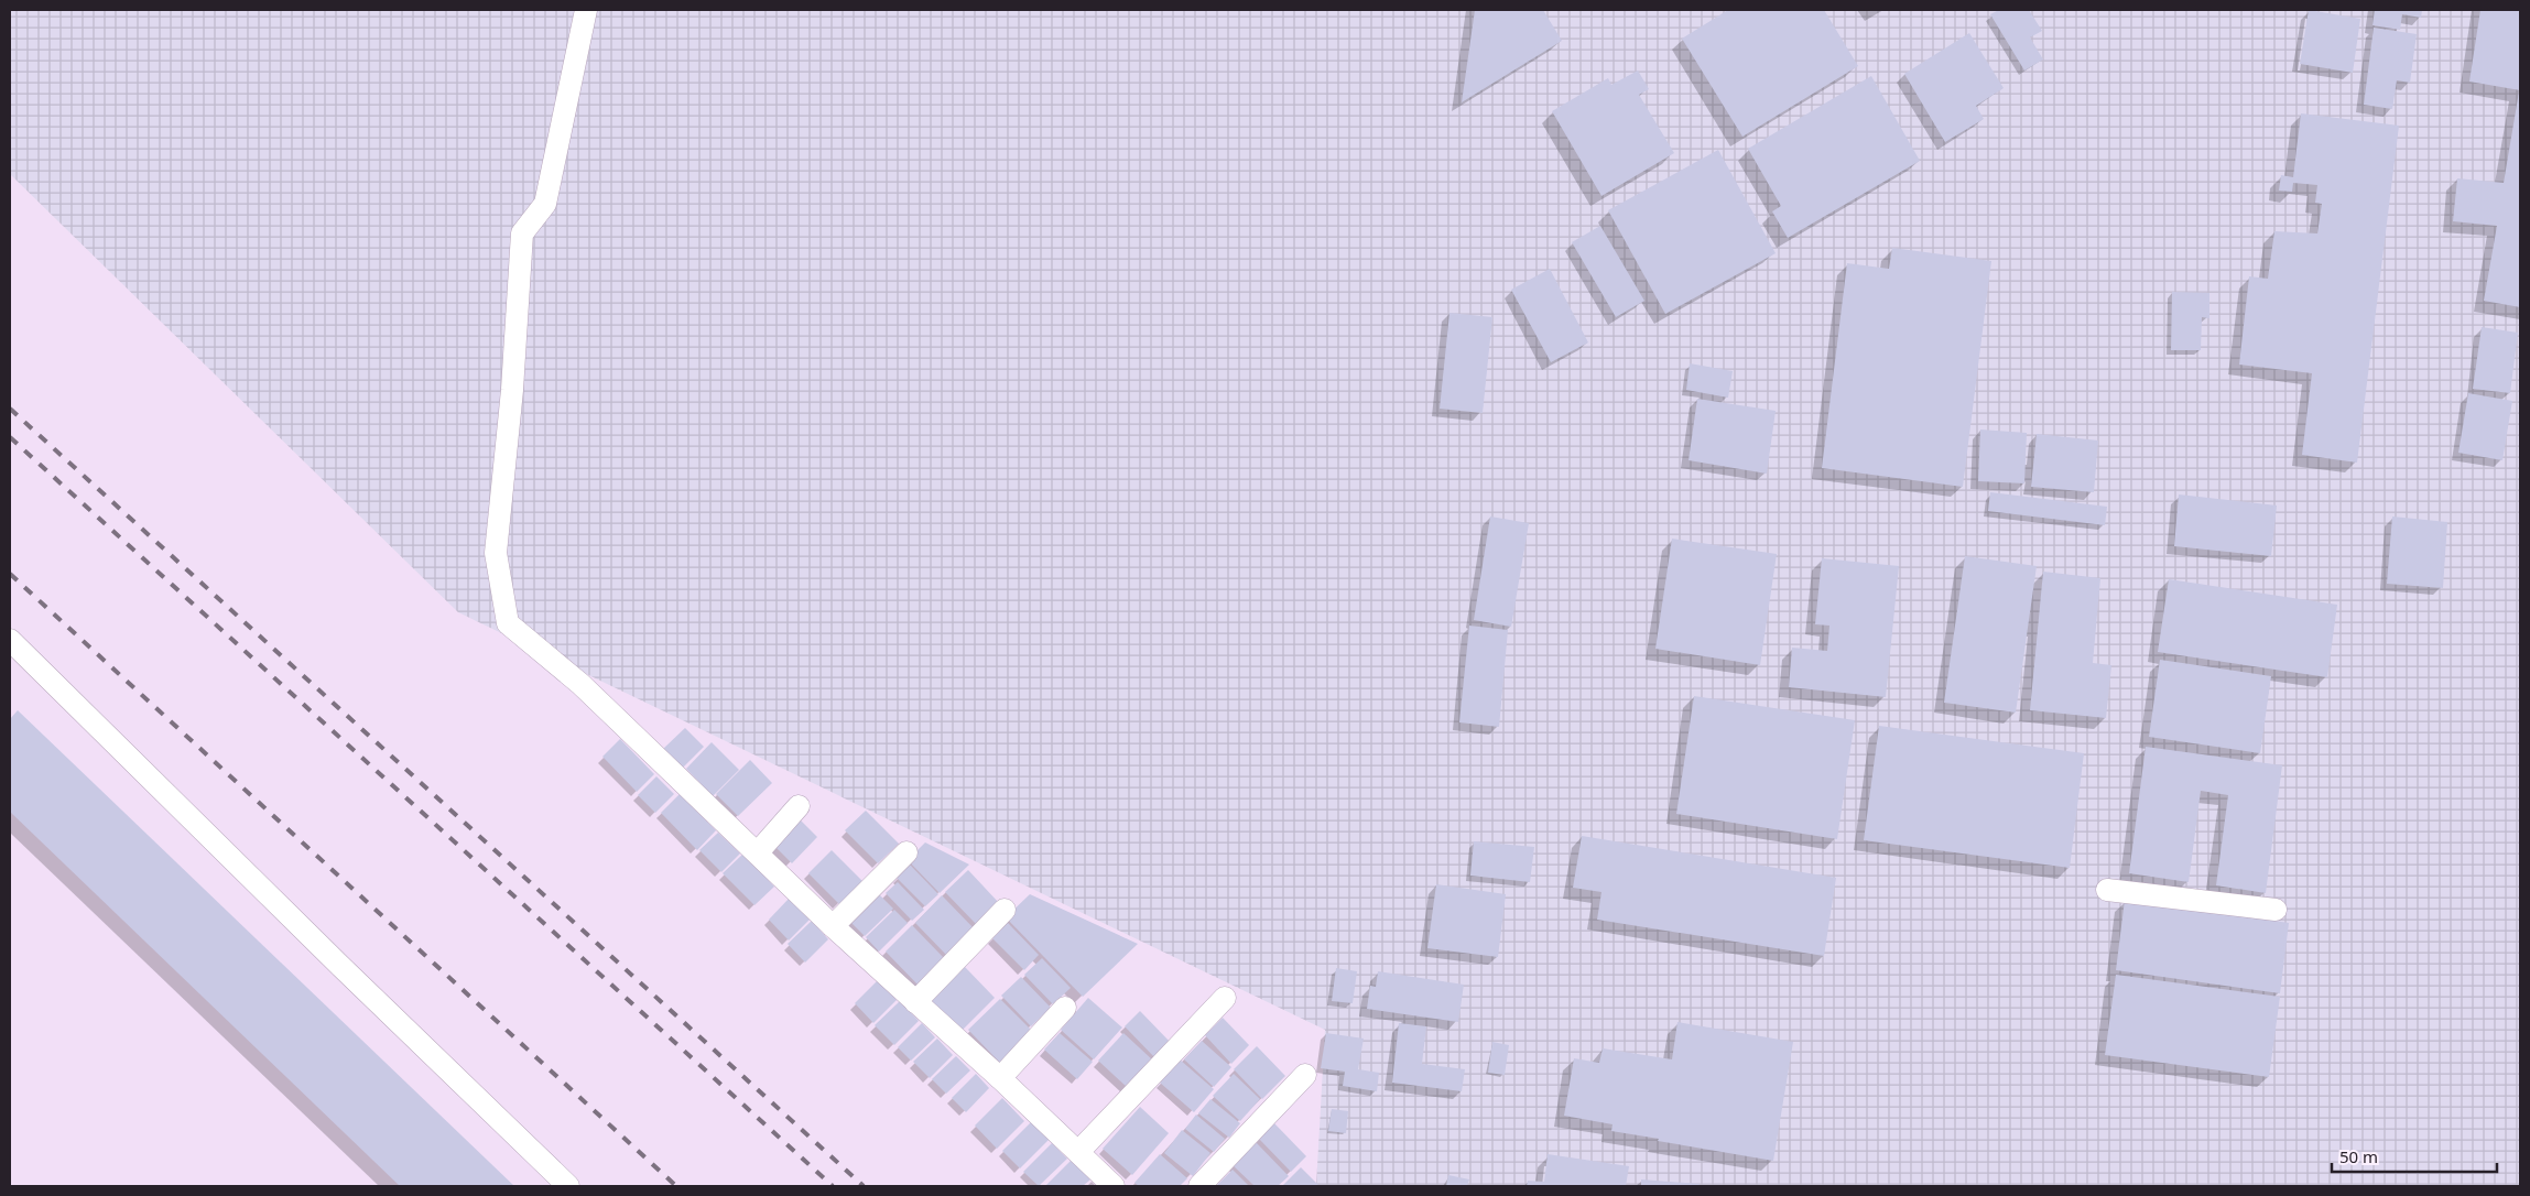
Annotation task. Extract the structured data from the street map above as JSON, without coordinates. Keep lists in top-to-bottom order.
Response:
{
  "scale_bar": "50 m"
}
